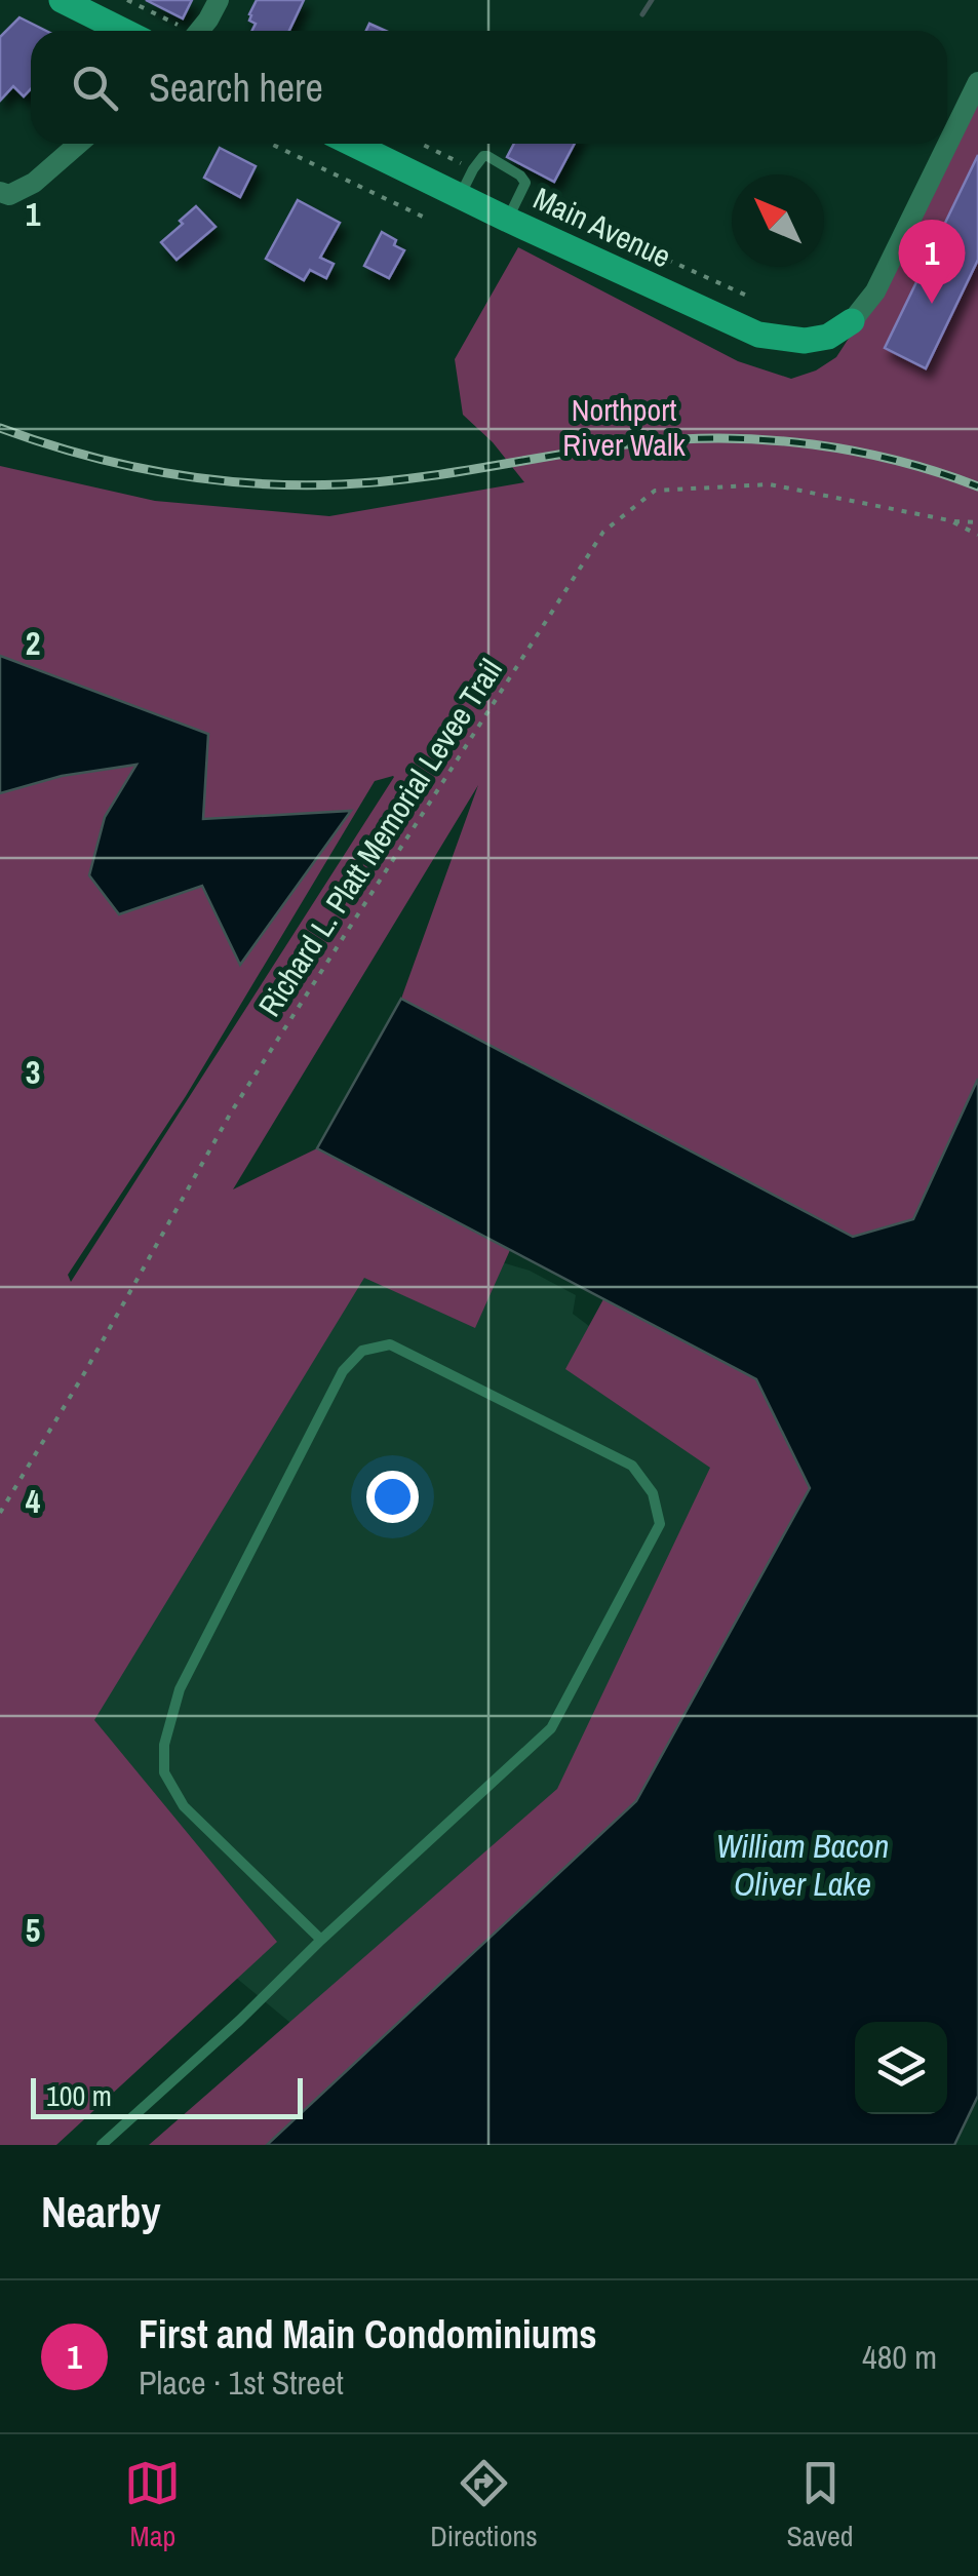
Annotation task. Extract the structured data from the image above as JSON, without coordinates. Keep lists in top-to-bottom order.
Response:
{
  "streets": {
    "main road": ["Main Avenue"],
    "path": ["Richard L. Platt Memorial Levee Trail"]
  },
  "water": ["William Bacon Oliver Lake"],
  "parks": ["Northport River Walk"],
  "scale_bar": "100 m",
  "north": "top left",
  "page": {
    "search": "Search here",
    "pins": "1",
    "scale": "100 m",
    "heading": "Nearby",
    "list": [
      {
        "mark": "1",
        "name": "First and Main Condominiums",
        "note": "Place · 1st Street",
        "value": "480 m"
      }
    ],
    "nav": ["Map", "Directions", "Saved"]
  },
  "grid": {
    "rows": [
      "1",
      "2",
      "3",
      "4",
      "5"
    ]
  }
}
